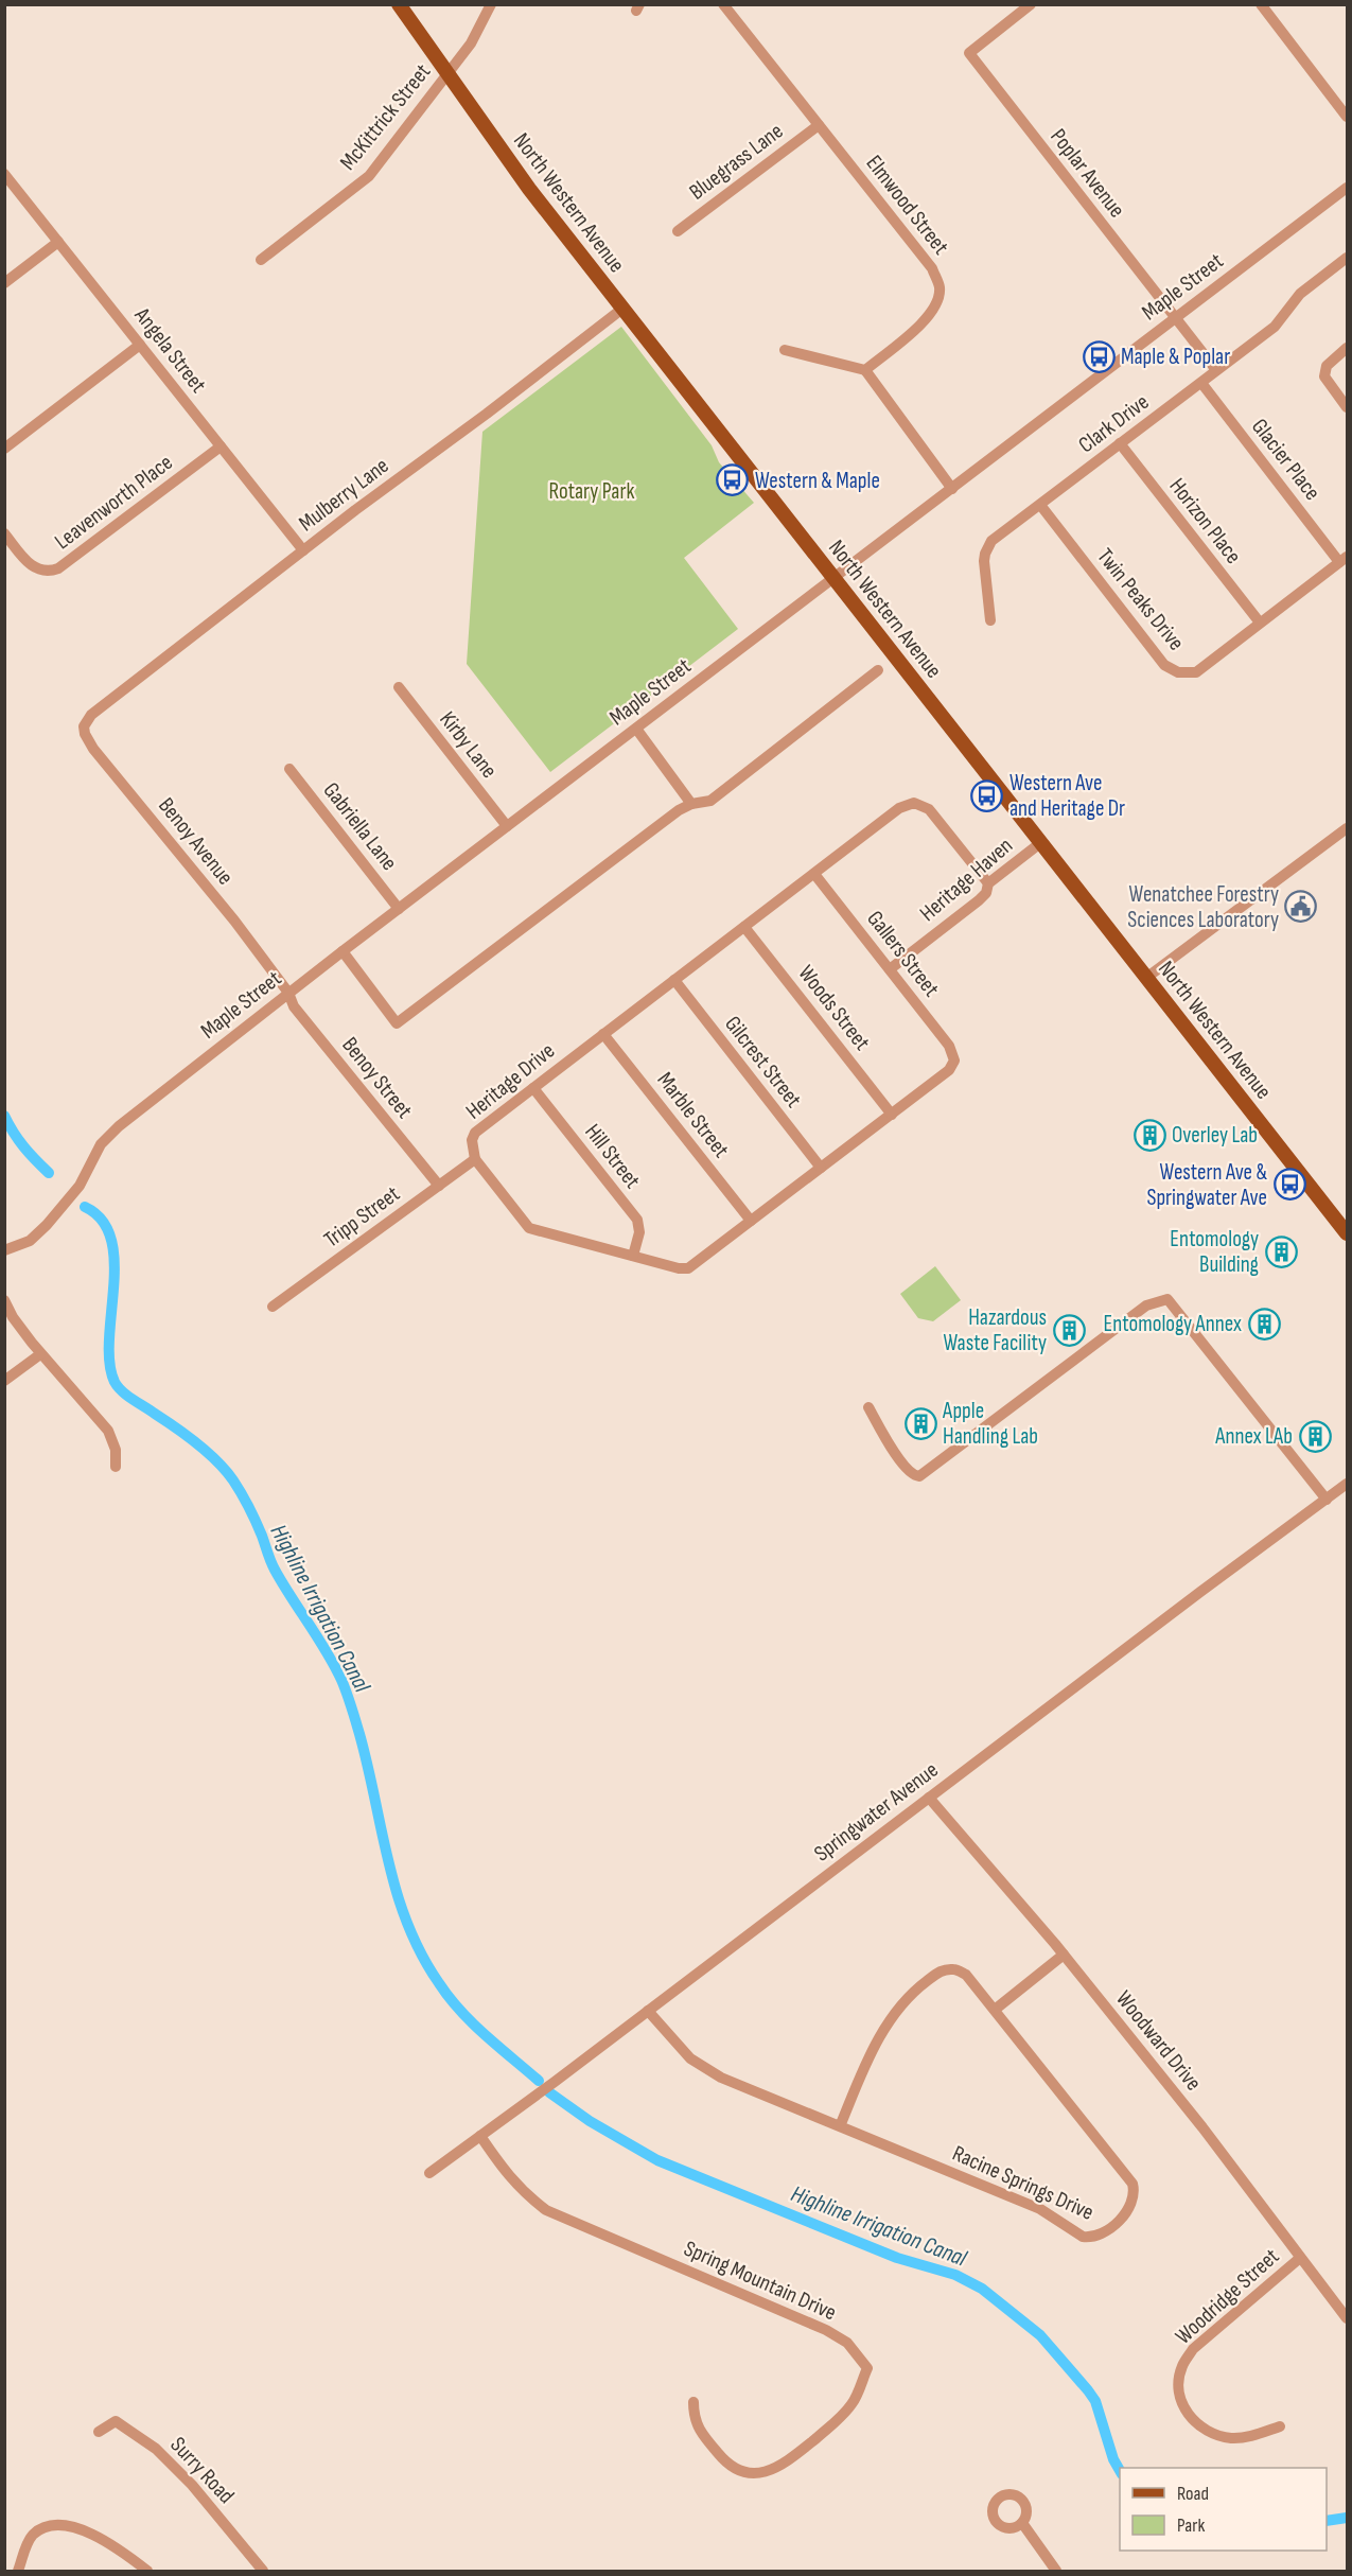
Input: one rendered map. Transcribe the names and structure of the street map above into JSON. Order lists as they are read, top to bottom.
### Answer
{
  "streets": {
    "main road": ["North Western Avenue"],
    "street": [
      "McKittrick Street",
      "Bluegrass Lane",
      "Poplar Avenue",
      "Elmwood Street",
      "Maple Street",
      "Angela Street",
      "Clark Drive",
      "Glacier Place",
      "Mulberry Lane",
      "Leavenworth Place",
      "Horizon Place",
      "Twin Peaks Drive",
      "Kirby Lane",
      "Gabriella Lane",
      "Benoy Avenue",
      "Heritage Haven",
      "Gallers Street",
      "Woods Street",
      "Gilcrest Street",
      "Benoy Street",
      "Heritage Drive",
      "Marble Street",
      "Hill Street",
      "Tripp Street",
      "Springwater Avenue",
      "Woodward Drive",
      "Racine Springs Drive",
      "Spring Mountain Drive",
      "Woodridge Street",
      "Surry Road"
    ]
  },
  "crossings": [
    ["McKittrick Street", "North Western Avenue"],
    ["Bluegrass Lane", "Elmwood Street"],
    ["Poplar Avenue", "Maple Street"],
    ["North Western Avenue", "Maple Street"],
    ["North Western Avenue", "Mulberry Lane"],
    ["North Western Avenue", "Heritage Haven"],
    ["Maple Street", "Kirby Lane"],
    ["Maple Street", "Gabriella Lane"],
    ["Maple Street", "Benoy Avenue"],
    ["Maple Street", "Benoy Street"],
    ["Angela Street", "Mulberry Lane"],
    ["Angela Street", "Leavenworth Place"],
    ["Clark Drive", "Glacier Place"],
    ["Clark Drive", "Horizon Place"],
    ["Clark Drive", "Twin Peaks Drive"],
    ["Glacier Place", "Twin Peaks Drive"],
    ["Mulberry Lane", "Benoy Avenue"],
    ["Horizon Place", "Twin Peaks Drive"],
    ["Benoy Avenue", "Benoy Street"],
    ["Heritage Haven", "Gallers Street"],
    ["Heritage Haven", "Heritage Drive"],
    ["Gallers Street", "Woods Street"],
    ["Gallers Street", "Heritage Drive"],
    ["Woods Street", "Heritage Drive"],
    ["Gilcrest Street", "Heritage Drive"],
    ["Benoy Street", "Tripp Street"],
    ["Heritage Drive", "Marble Street"],
    ["Heritage Drive", "Hill Street"],
    ["Heritage Drive", "Tripp Street"],
    ["Springwater Avenue", "Woodward Drive"],
    ["Springwater Avenue", "Racine Springs Drive"],
    ["Springwater Avenue", "Spring Mountain Drive"],
    ["Woodward Drive", "Woodridge Street"]
  ],
  "water": ["Highline Irrigation Canal"],
  "parks": ["Rotary Park"],
  "places": {
    "bus stop": [
      "Maple & Poplar",
      "Western & Maple",
      "Western Ave and Heritage Dr",
      "Western Ave & Springwater Ave"
    ],
    "public building": ["Wenatchee Forestry Sciences Laboratory"],
    "building": [
      "Overley Lab",
      "Entomology Building",
      "Entomology Annex",
      "Hazardous Waste Facility",
      "Apple Handling Lab",
      "Annex LAb"
    ]
  },
  "legend": ["Road", "Park"]
}
